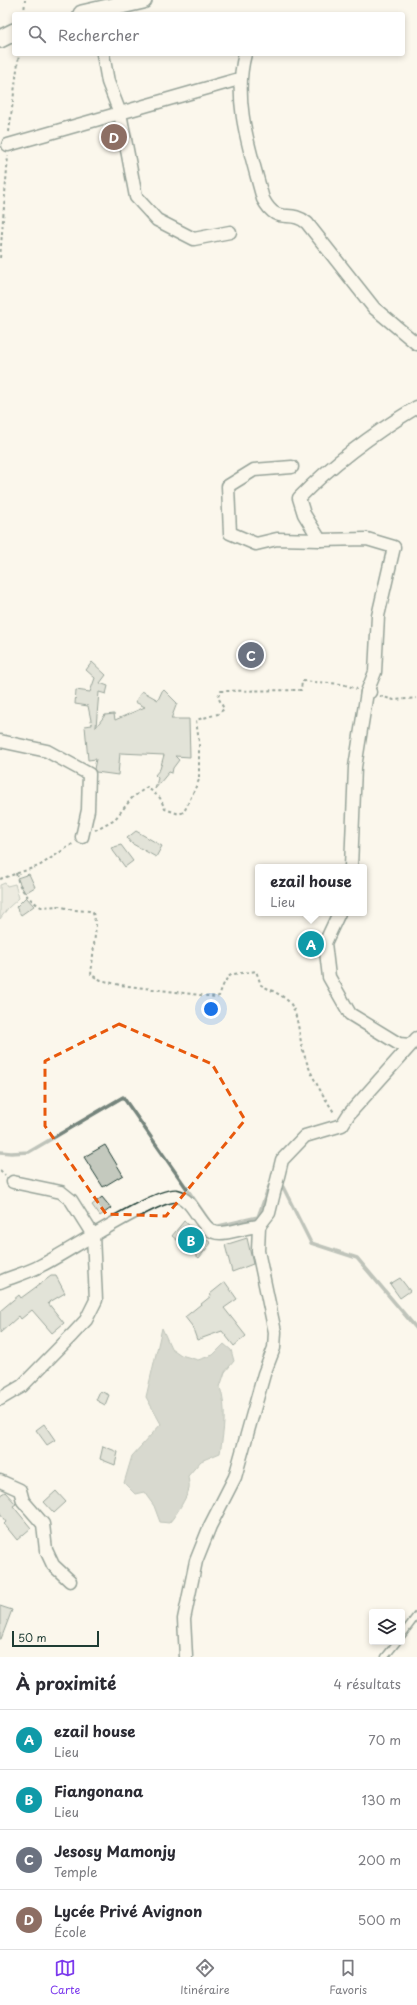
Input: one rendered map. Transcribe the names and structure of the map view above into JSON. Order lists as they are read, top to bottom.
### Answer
{
  "scale_bar": "50 m",
  "page": {
    "search": "Rechercher",
    "pins": [
      "D",
      "C",
      "A",
      "B"
    ],
    "popup": ["ezail house", "Lieu"],
    "scale": "50 m",
    "heading": ["À proximité", "4 résultats"],
    "list": [
      {
        "mark": "A",
        "name": "ezail house",
        "note": "Lieu",
        "value": "70 m"
      },
      {
        "mark": "B",
        "name": "Fiangonana",
        "note": "Lieu",
        "value": "130 m"
      },
      {
        "mark": "C",
        "name": "Jesosy Mamonjy",
        "note": "Temple",
        "value": "200 m"
      },
      {
        "mark": "D",
        "name": "Lycée Privé Avignon",
        "note": "École",
        "value": "500 m"
      }
    ],
    "nav": ["Carte", "Itinéraire", "Favoris"]
  }
}
